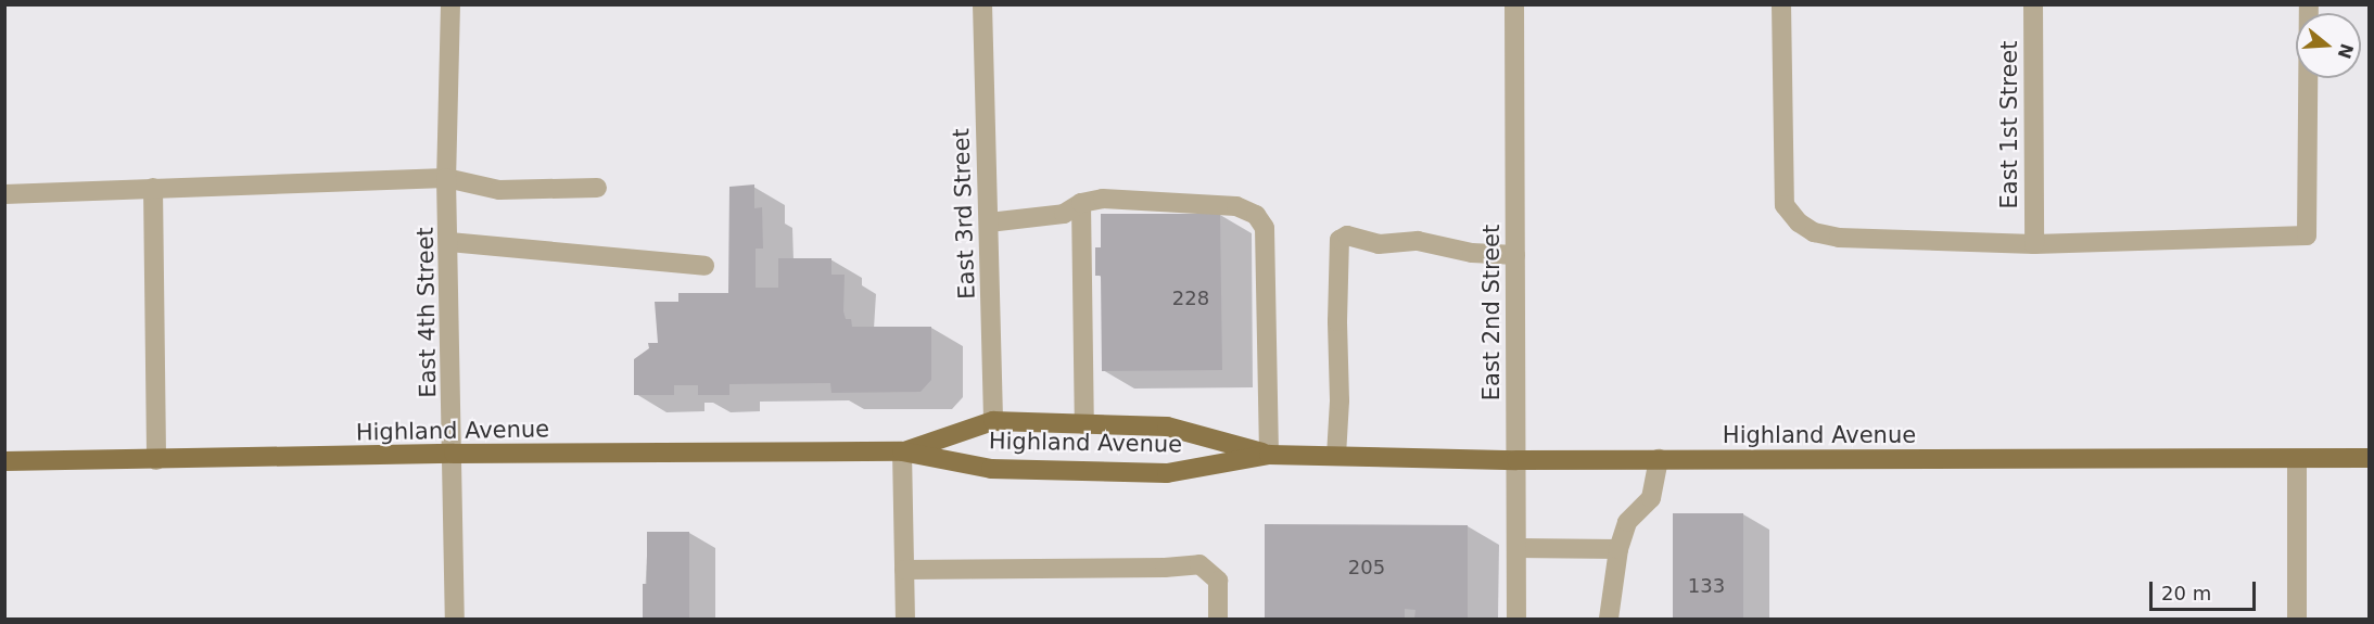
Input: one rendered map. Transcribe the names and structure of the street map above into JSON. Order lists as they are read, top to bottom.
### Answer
{
  "streets": {
    "main road": ["Highland Avenue"],
    "street": [
      "East 1st Street",
      "East 3rd Street",
      "East 4th Street",
      "East 2nd Street"
    ]
  },
  "crossings": [
    ["East 3rd Street", "Highland Avenue"],
    ["East 4th Street", "Highland Avenue"],
    ["East 2nd Street", "Highland Avenue"]
  ],
  "house_numbers": ["228", "205", "133"],
  "scale_bar": "20 m",
  "north": "right"
}
